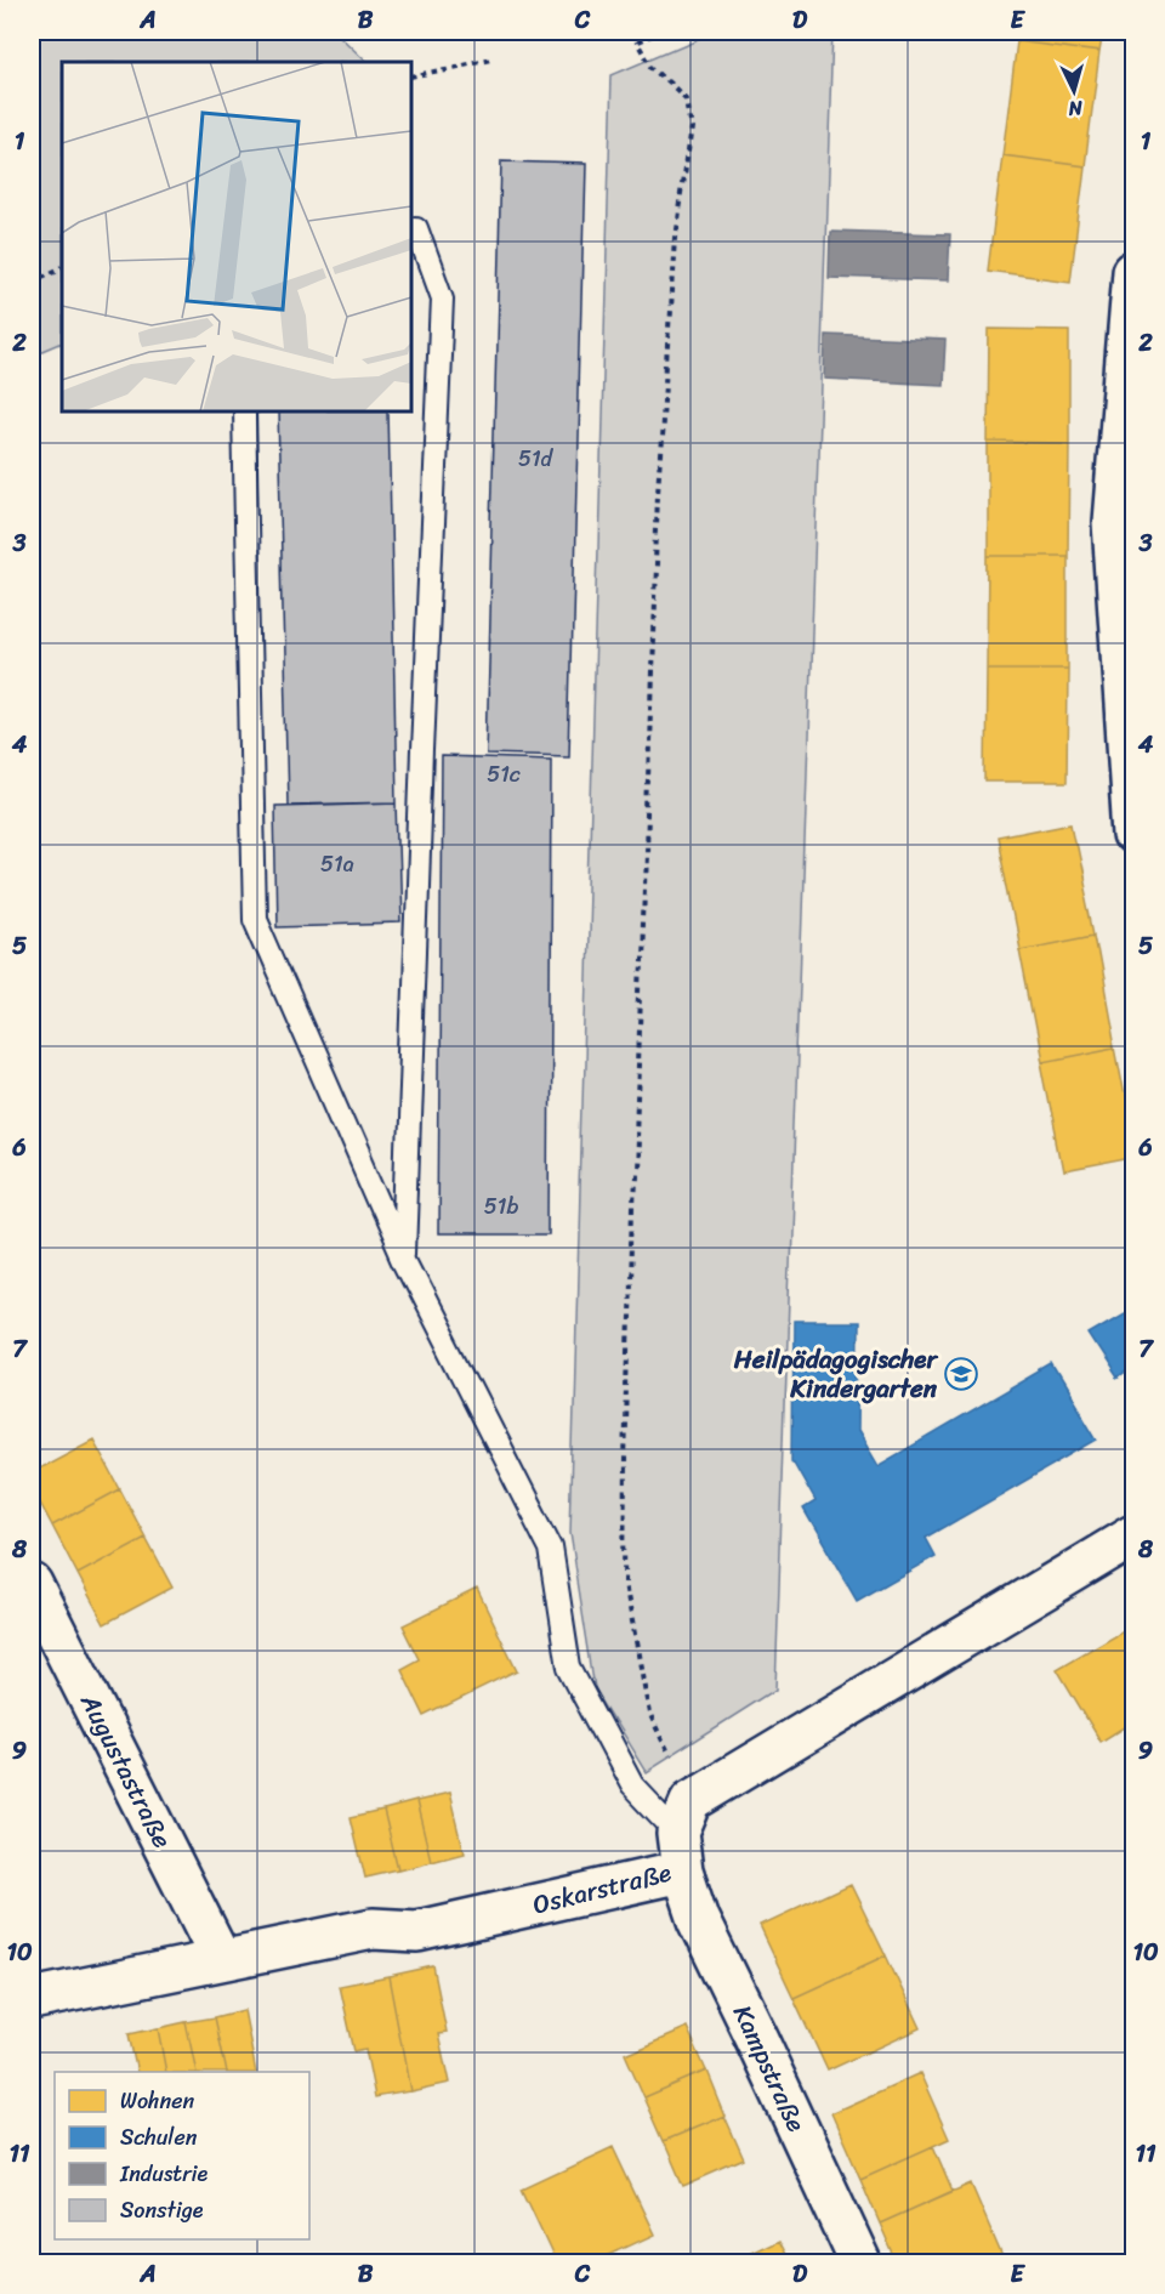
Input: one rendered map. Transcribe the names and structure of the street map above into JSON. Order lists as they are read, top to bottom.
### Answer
{
  "streets": {
    "street": ["Augustastraße", "Oskarstraße", "Kampstraße"]
  },
  "crossings": [
    ["Augustastraße", "Oskarstraße"],
    ["Oskarstraße", "Kampstraße"]
  ],
  "places": {
    "school or university": ["Heilpädagogischer Kindergarten"]
  },
  "house_numbers": [
    "51d",
    "51c",
    "51a",
    "51b"
  ],
  "legend": [
    "Wohnen",
    "Schulen",
    "Industrie",
    "Sonstige"
  ],
  "north": "bottom",
  "grid": {
    "columns": [
      "A",
      "B",
      "C",
      "D",
      "E"
    ],
    "rows": [
      "1",
      "2",
      "3",
      "4",
      "5",
      "6",
      "7",
      "8",
      "9",
      "10",
      "11"
    ]
  }
}
